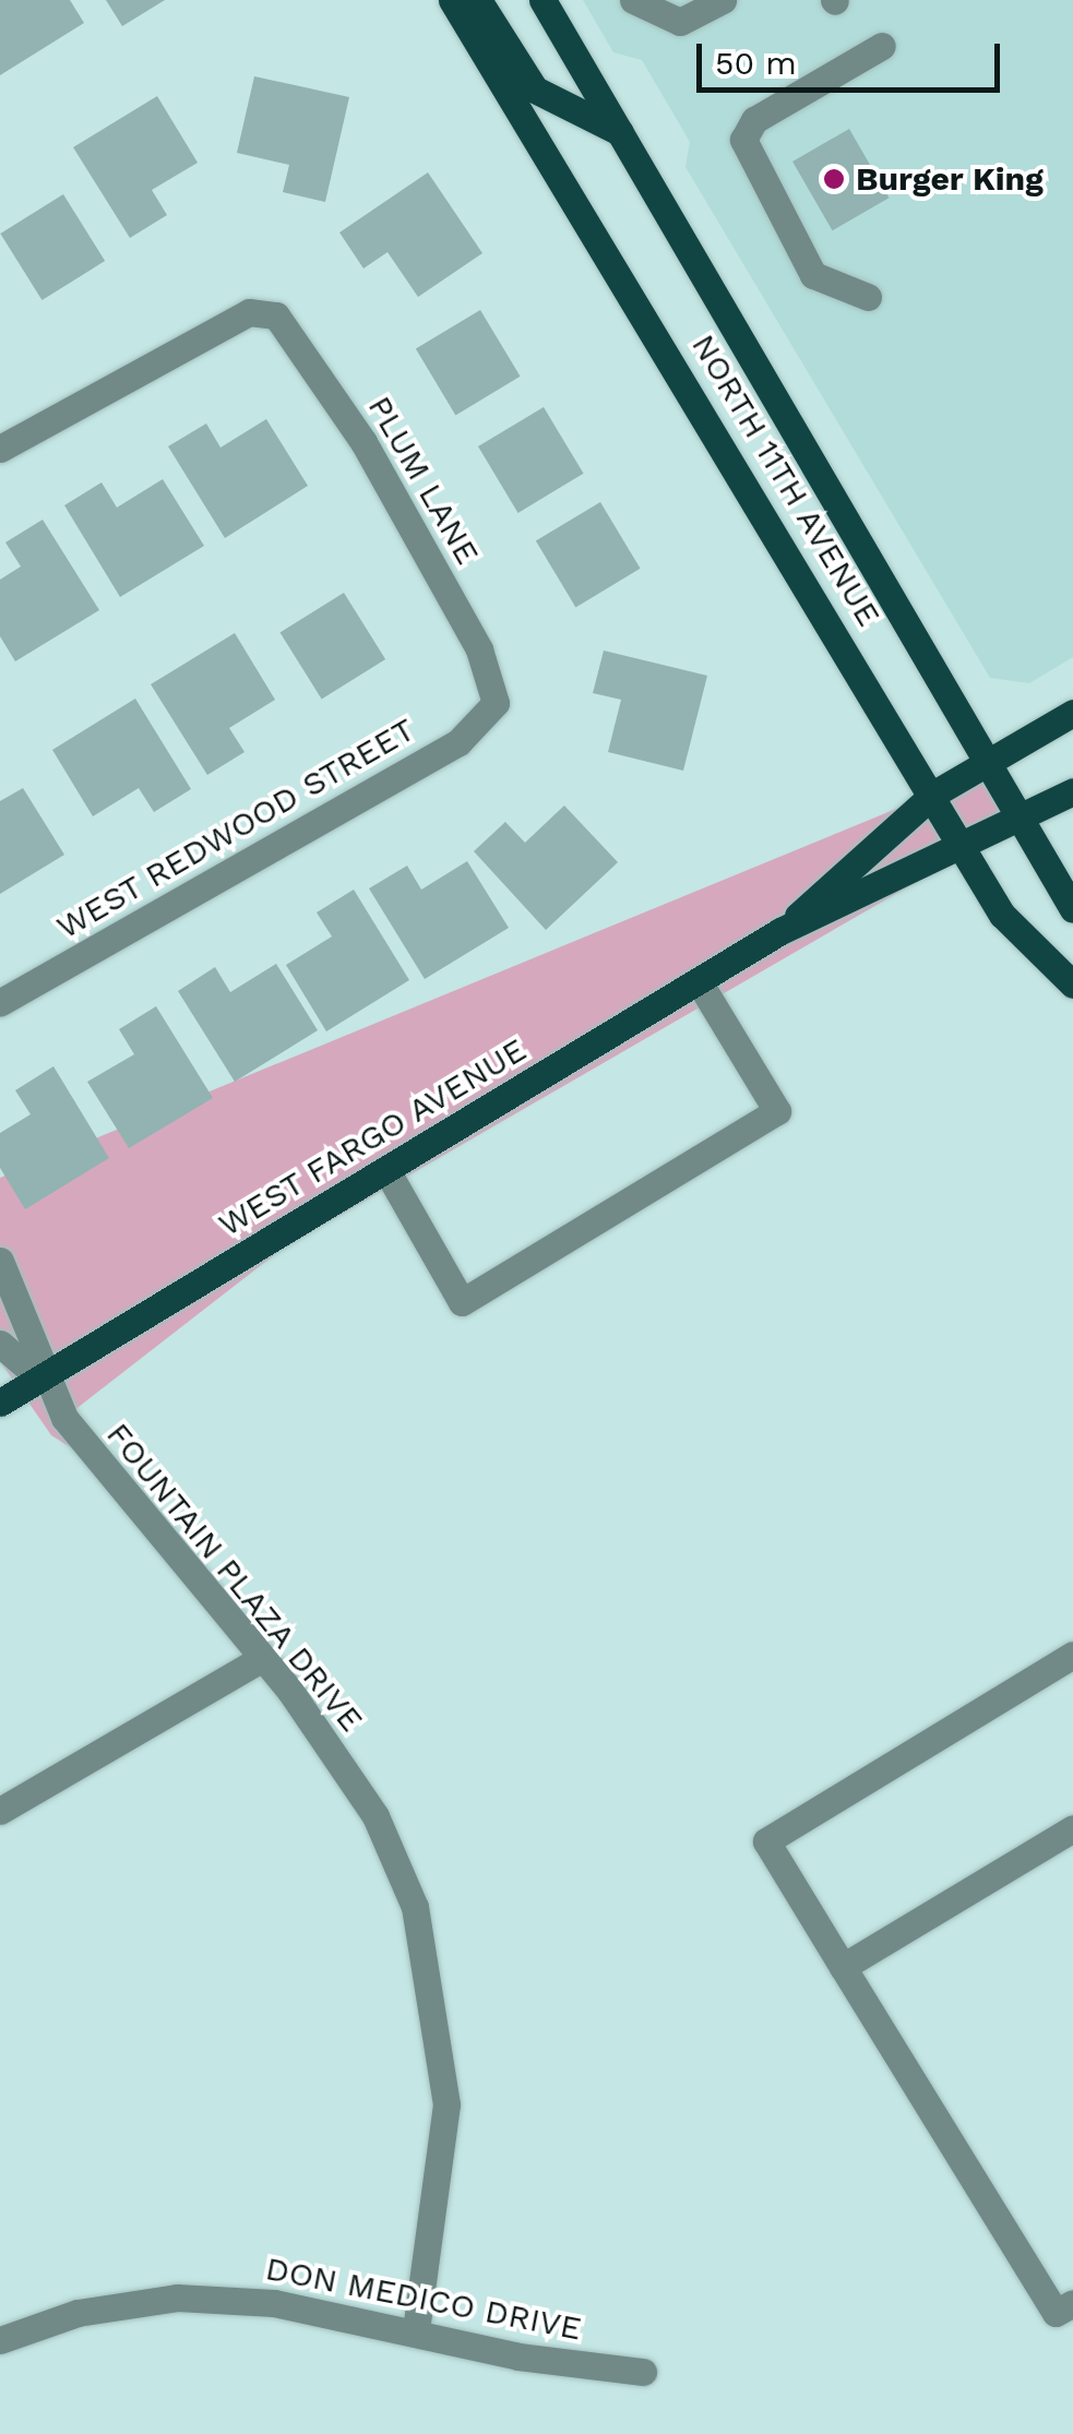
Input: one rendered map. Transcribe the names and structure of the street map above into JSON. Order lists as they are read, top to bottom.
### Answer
{
  "streets": {
    "main road": ["NORTH 11TH AVENUE", "WEST FARGO AVENUE"],
    "street": [
      "PLUM LANE",
      "WEST REDWOOD STREET",
      "FOUNTAIN PLAZA DRIVE",
      "DON MEDICO DRIVE"
    ]
  },
  "crossings": [
    ["PLUM LANE", "WEST REDWOOD STREET"],
    ["NORTH 11TH AVENUE", "WEST FARGO AVENUE"],
    ["WEST FARGO AVENUE", "FOUNTAIN PLAZA DRIVE"],
    ["FOUNTAIN PLAZA DRIVE", "DON MEDICO DRIVE"]
  ],
  "places": ["Burger King"],
  "scale_bar": "50 m"
}
